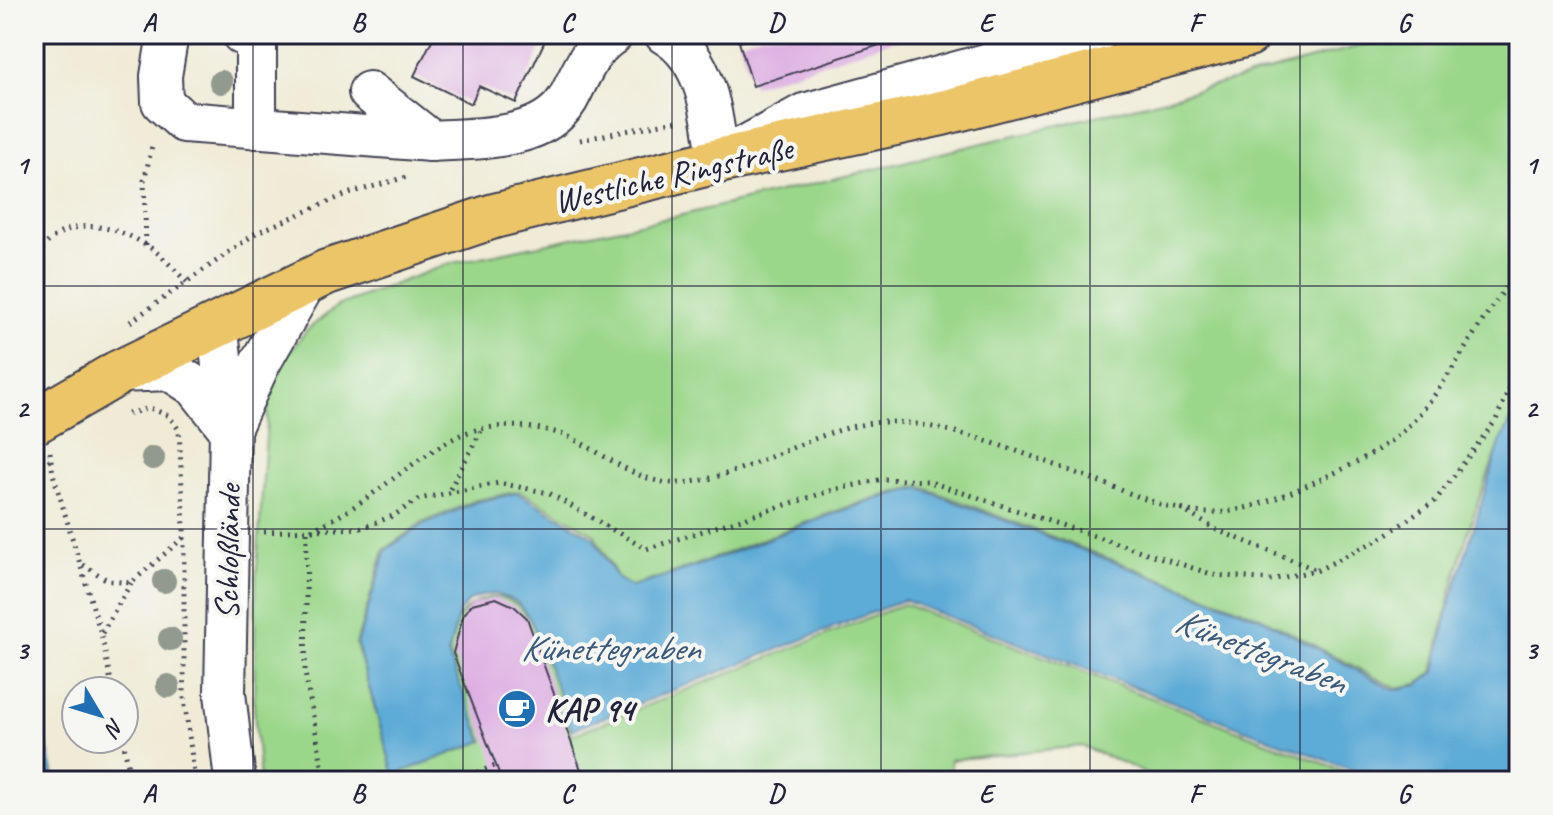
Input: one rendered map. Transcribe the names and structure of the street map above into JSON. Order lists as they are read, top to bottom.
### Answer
{
  "streets": {
    "main road": ["Westliche Ringstraße"],
    "street": ["Schloßlände"]
  },
  "crossings": [
    ["Westliche Ringstraße", "Schloßlände"]
  ],
  "water": ["Künettegraben"],
  "places": {
    "cafe": ["KAP 94"]
  },
  "north": "bottom right",
  "grid": {
    "columns": [
      "A",
      "B",
      "C",
      "D",
      "E",
      "F",
      "G"
    ],
    "rows": ["1", "2", "3"]
  }
}
